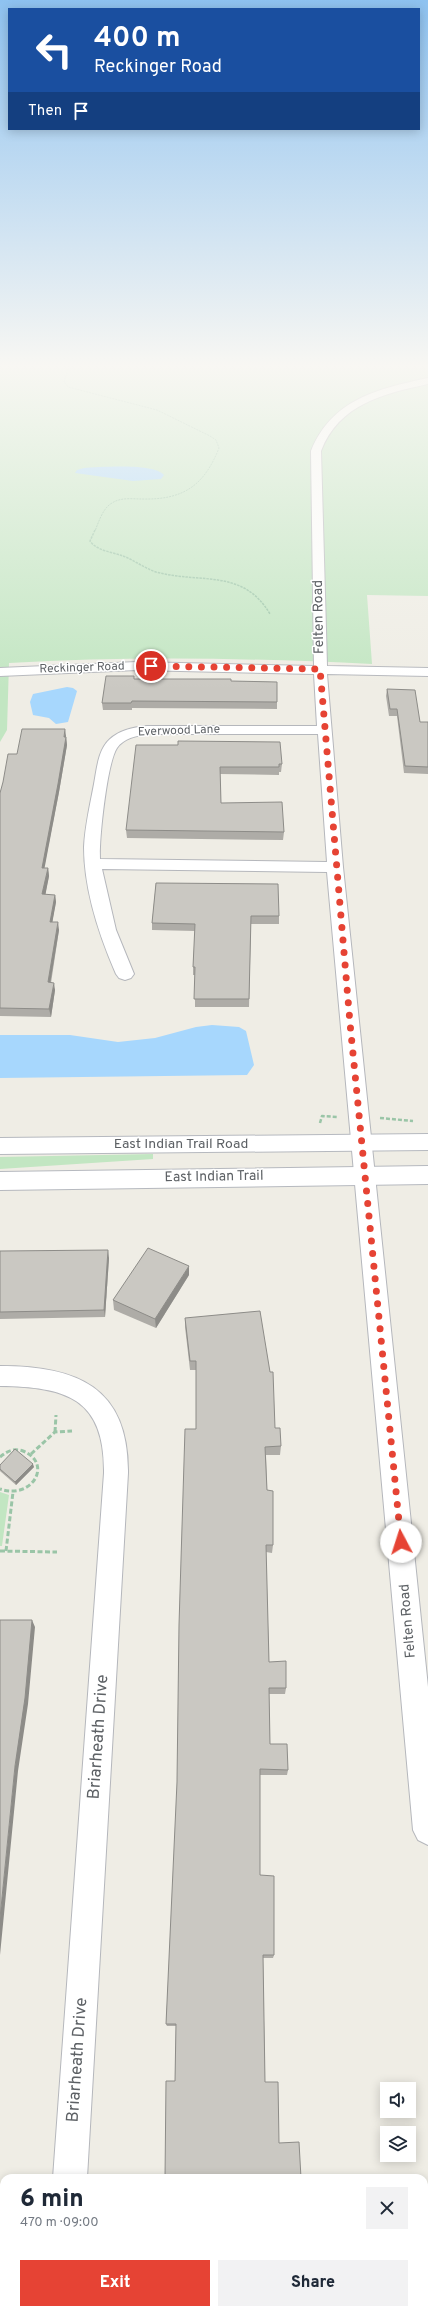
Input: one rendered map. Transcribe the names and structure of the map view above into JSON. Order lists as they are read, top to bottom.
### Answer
{
  "streets": {
    "main road": ["East Indian Trail Road", "East Indian Trail"],
    "street": [
      "Felten Road",
      "Reckinger Road",
      "Everwood Lane",
      "Briarheath Drive"
    ]
  },
  "crossings": [
    ["Felten Road", "Reckinger Road"],
    ["Felten Road", "Everwood Lane"],
    ["Felten Road", "East Indian Trail Road"],
    ["Felten Road", "East Indian Trail"]
  ],
  "page": {
    "turn": ["400 m", "Reckinger Road"],
    "then": "Then",
    "heading": ["6 min", "470 m · 09:00"],
    "buttons": ["Exit", "Share"]
  }
}
